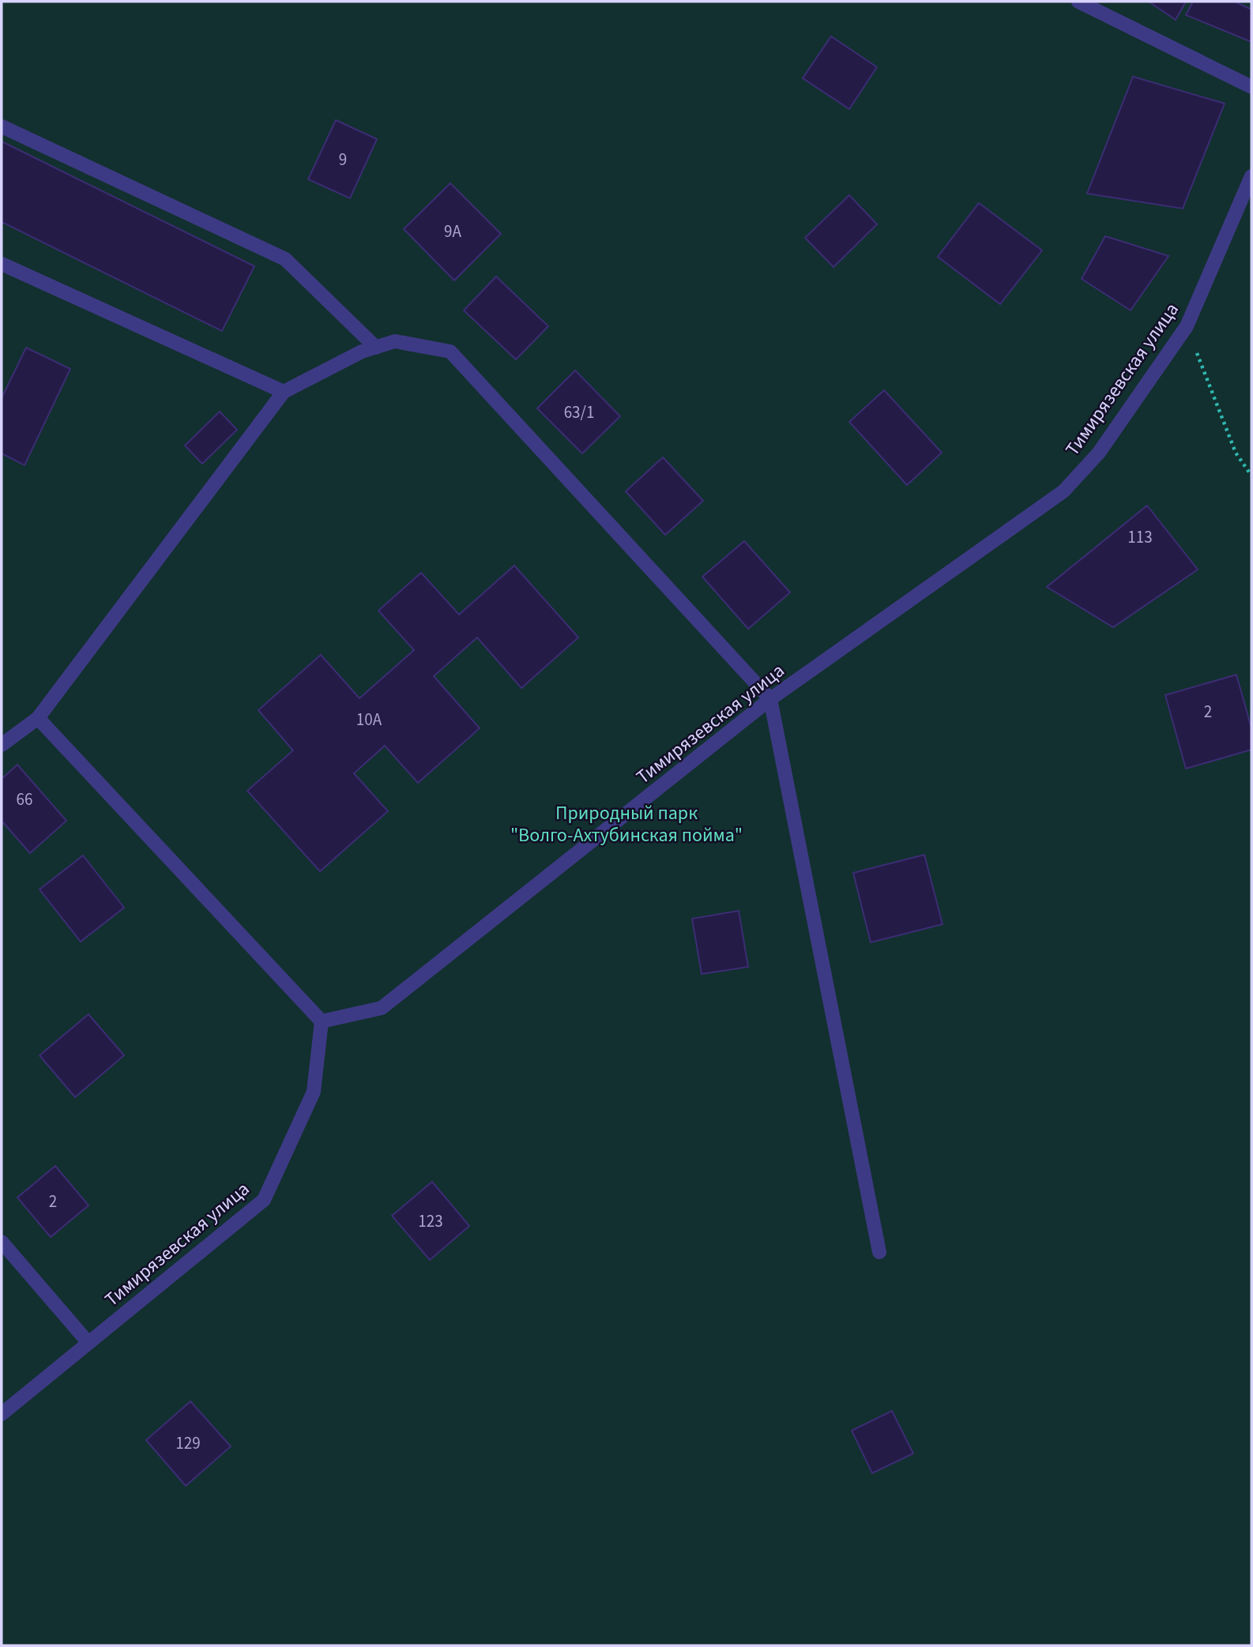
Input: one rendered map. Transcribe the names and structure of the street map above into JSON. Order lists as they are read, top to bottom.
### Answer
{
  "streets": {
    "street": ["Тимирязевская улица"]
  },
  "parks": ["Природный парк \"Волго-Ахтубинская пойма\""],
  "house_numbers": [
    "9",
    "9А",
    "63/1",
    "113",
    "2",
    "10А",
    "66",
    "2",
    "123",
    "129"
  ]
}
